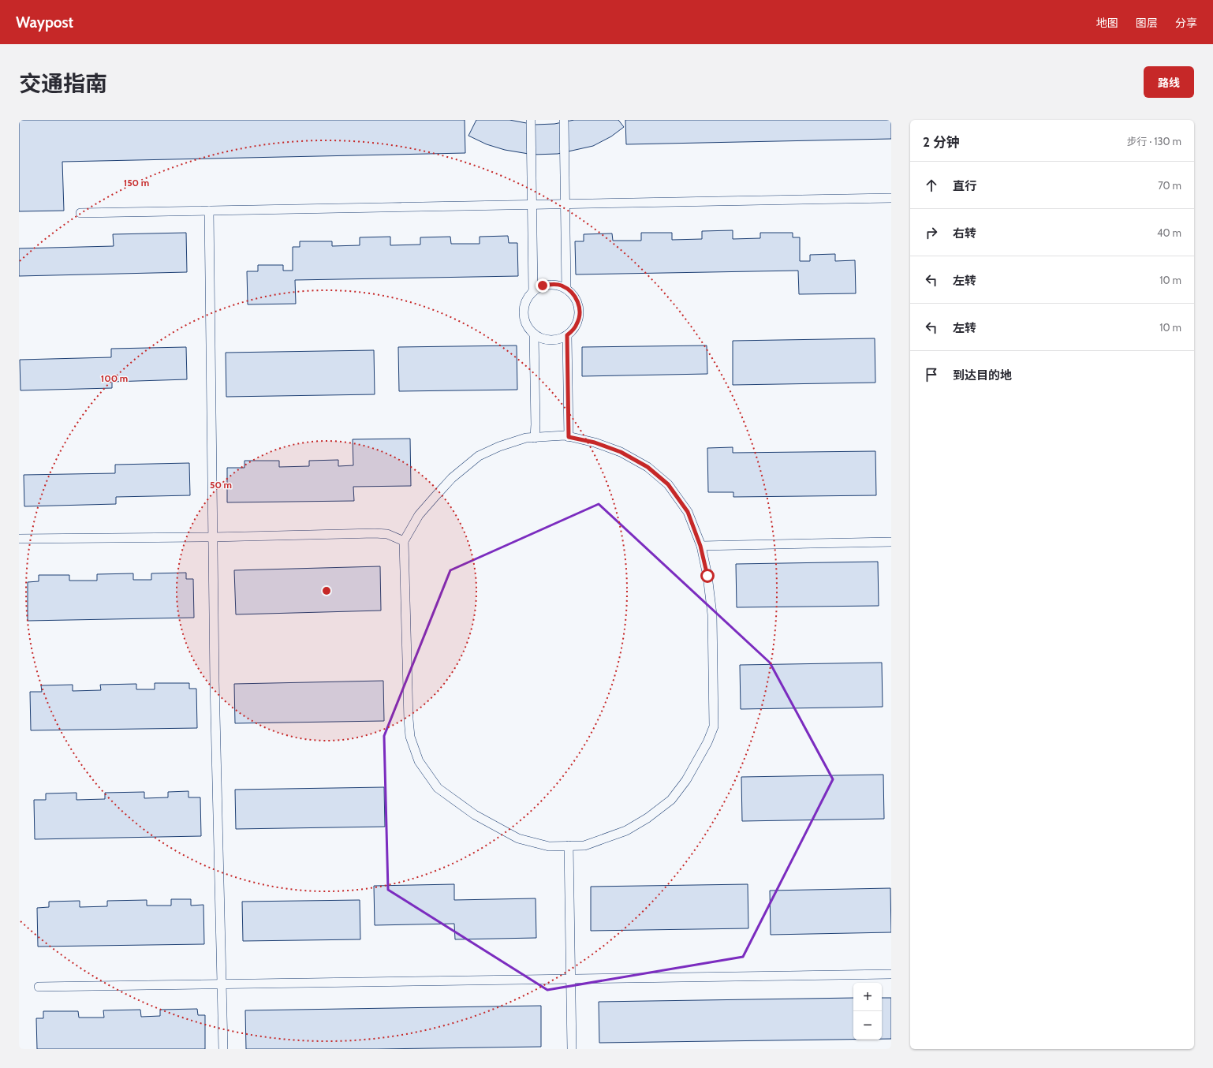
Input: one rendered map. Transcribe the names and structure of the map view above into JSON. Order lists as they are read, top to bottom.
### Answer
{
  "page": {
    "header": "Waypost",
    "nav": ["地图", "图层", "分享"],
    "title": "交通指南",
    "buttons": "路线",
    "heading": ["2 分钟", "步行 · 130 m"],
    "list": [
      ["直行", "70 m"],
      ["右转", "40 m"],
      ["左转", "10 m"],
      ["左转", "10 m"],
      "到达目的地"
    ],
    "map_buttons": ["+", "−"]
  },
  "rings": ["150 m", "100 m", "50 m"]
}
